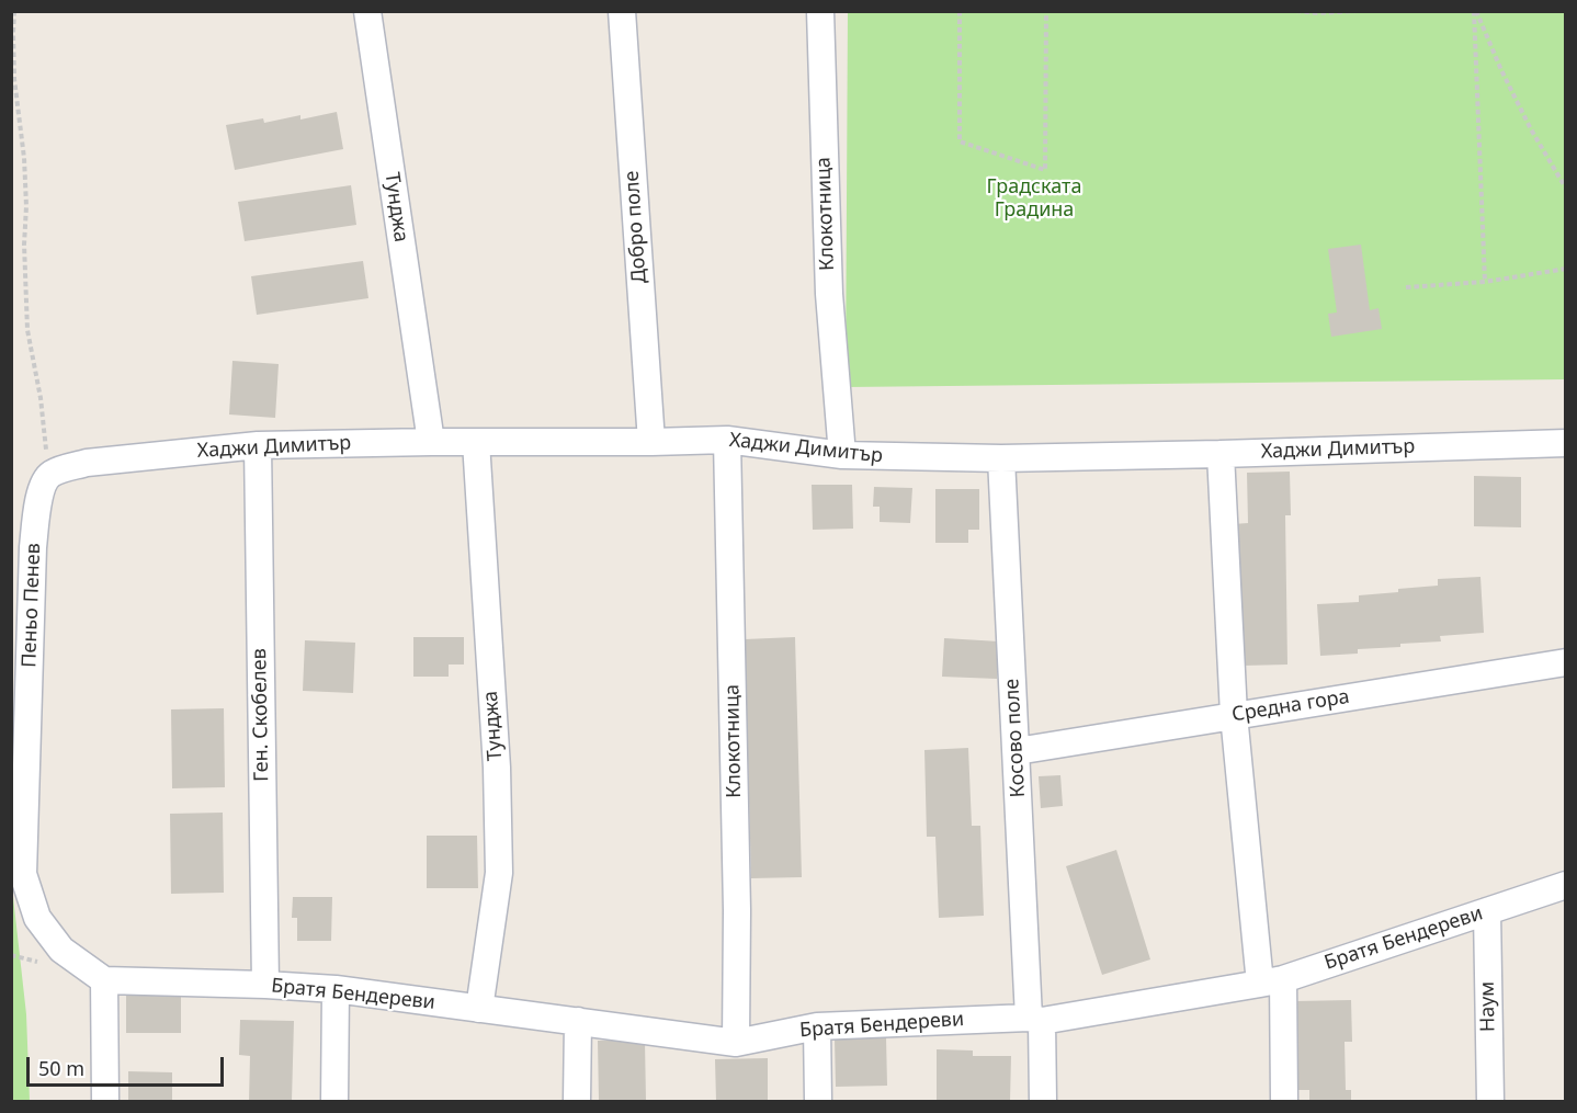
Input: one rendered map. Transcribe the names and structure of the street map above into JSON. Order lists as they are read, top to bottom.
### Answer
{
  "streets": {
    "street": [
      "Тунджа",
      "Клокотница",
      "Добро поле",
      "Хаджи Димитър",
      "Пеньо Пенев",
      "Средна гора",
      "Ген. Скобелев",
      "Косово поле",
      "Братя Бендереви",
      "Наум"
    ]
  },
  "crossings": [
    ["Тунджа", "Хаджи Димитър"],
    ["Тунджа", "Братя Бендереви"],
    ["Клокотница", "Хаджи Димитър"],
    ["Клокотница", "Братя Бендереви"],
    ["Добро поле", "Хаджи Димитър"],
    ["Хаджи Димитър", "Пеньо Пенев"],
    ["Хаджи Димитър", "Ген. Скобелев"],
    ["Хаджи Димитър", "Косово поле"],
    ["Пеньо Пенев", "Братя Бендереви"],
    ["Средна гора", "Косово поле"],
    ["Ген. Скобелев", "Братя Бендереви"],
    ["Косово поле", "Братя Бендереви"],
    ["Братя Бендереви", "Наум"]
  ],
  "parks": ["Градската Градина"],
  "scale_bar": "50 m"
}
